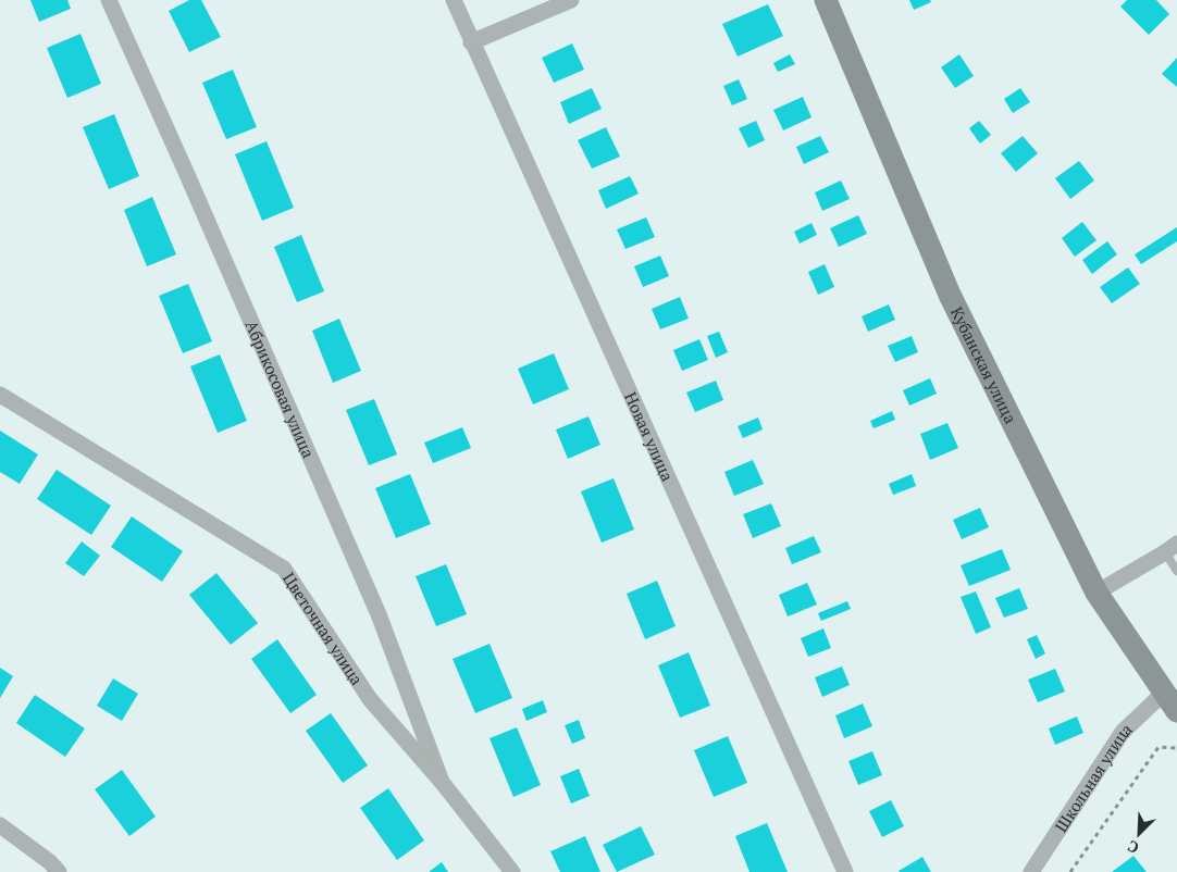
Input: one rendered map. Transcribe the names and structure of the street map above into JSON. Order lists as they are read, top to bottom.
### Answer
{
  "streets": {
    "main road": ["Кубанская улица"],
    "street": [
      "Абрикосовая улица",
      "Новая улица",
      "Цветочная улица",
      "Школьная улица"
    ]
  },
  "crossings": [
    ["Кубанская улица", "Школьная улица"],
    ["Абрикосовая улица", "Цветочная улица"]
  ],
  "north": "bottom left"
}
